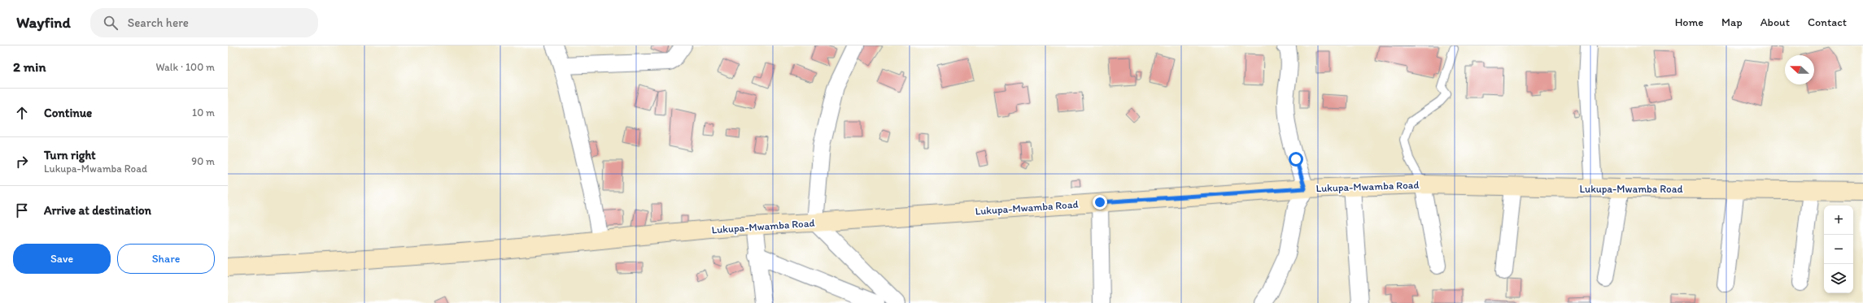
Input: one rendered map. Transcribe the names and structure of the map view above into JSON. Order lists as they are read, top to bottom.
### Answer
{
  "streets": {
    "street": ["Lukupa-Mwamba Road"]
  },
  "north": "left",
  "page": {
    "header": "Wayfind",
    "search": "Search here",
    "nav": [
      "Home",
      "Map",
      "About",
      "Contact"
    ],
    "heading": ["2 min", "Walk · 100 m"],
    "list": [
      ["Continue", "10 m"],
      ["Turn right", "Lukupa-Mwamba Road", "90 m"],
      "Arrive at destination"
    ],
    "map_buttons": ["+", "−"],
    "buttons": ["Save", "Share"]
  }
}
